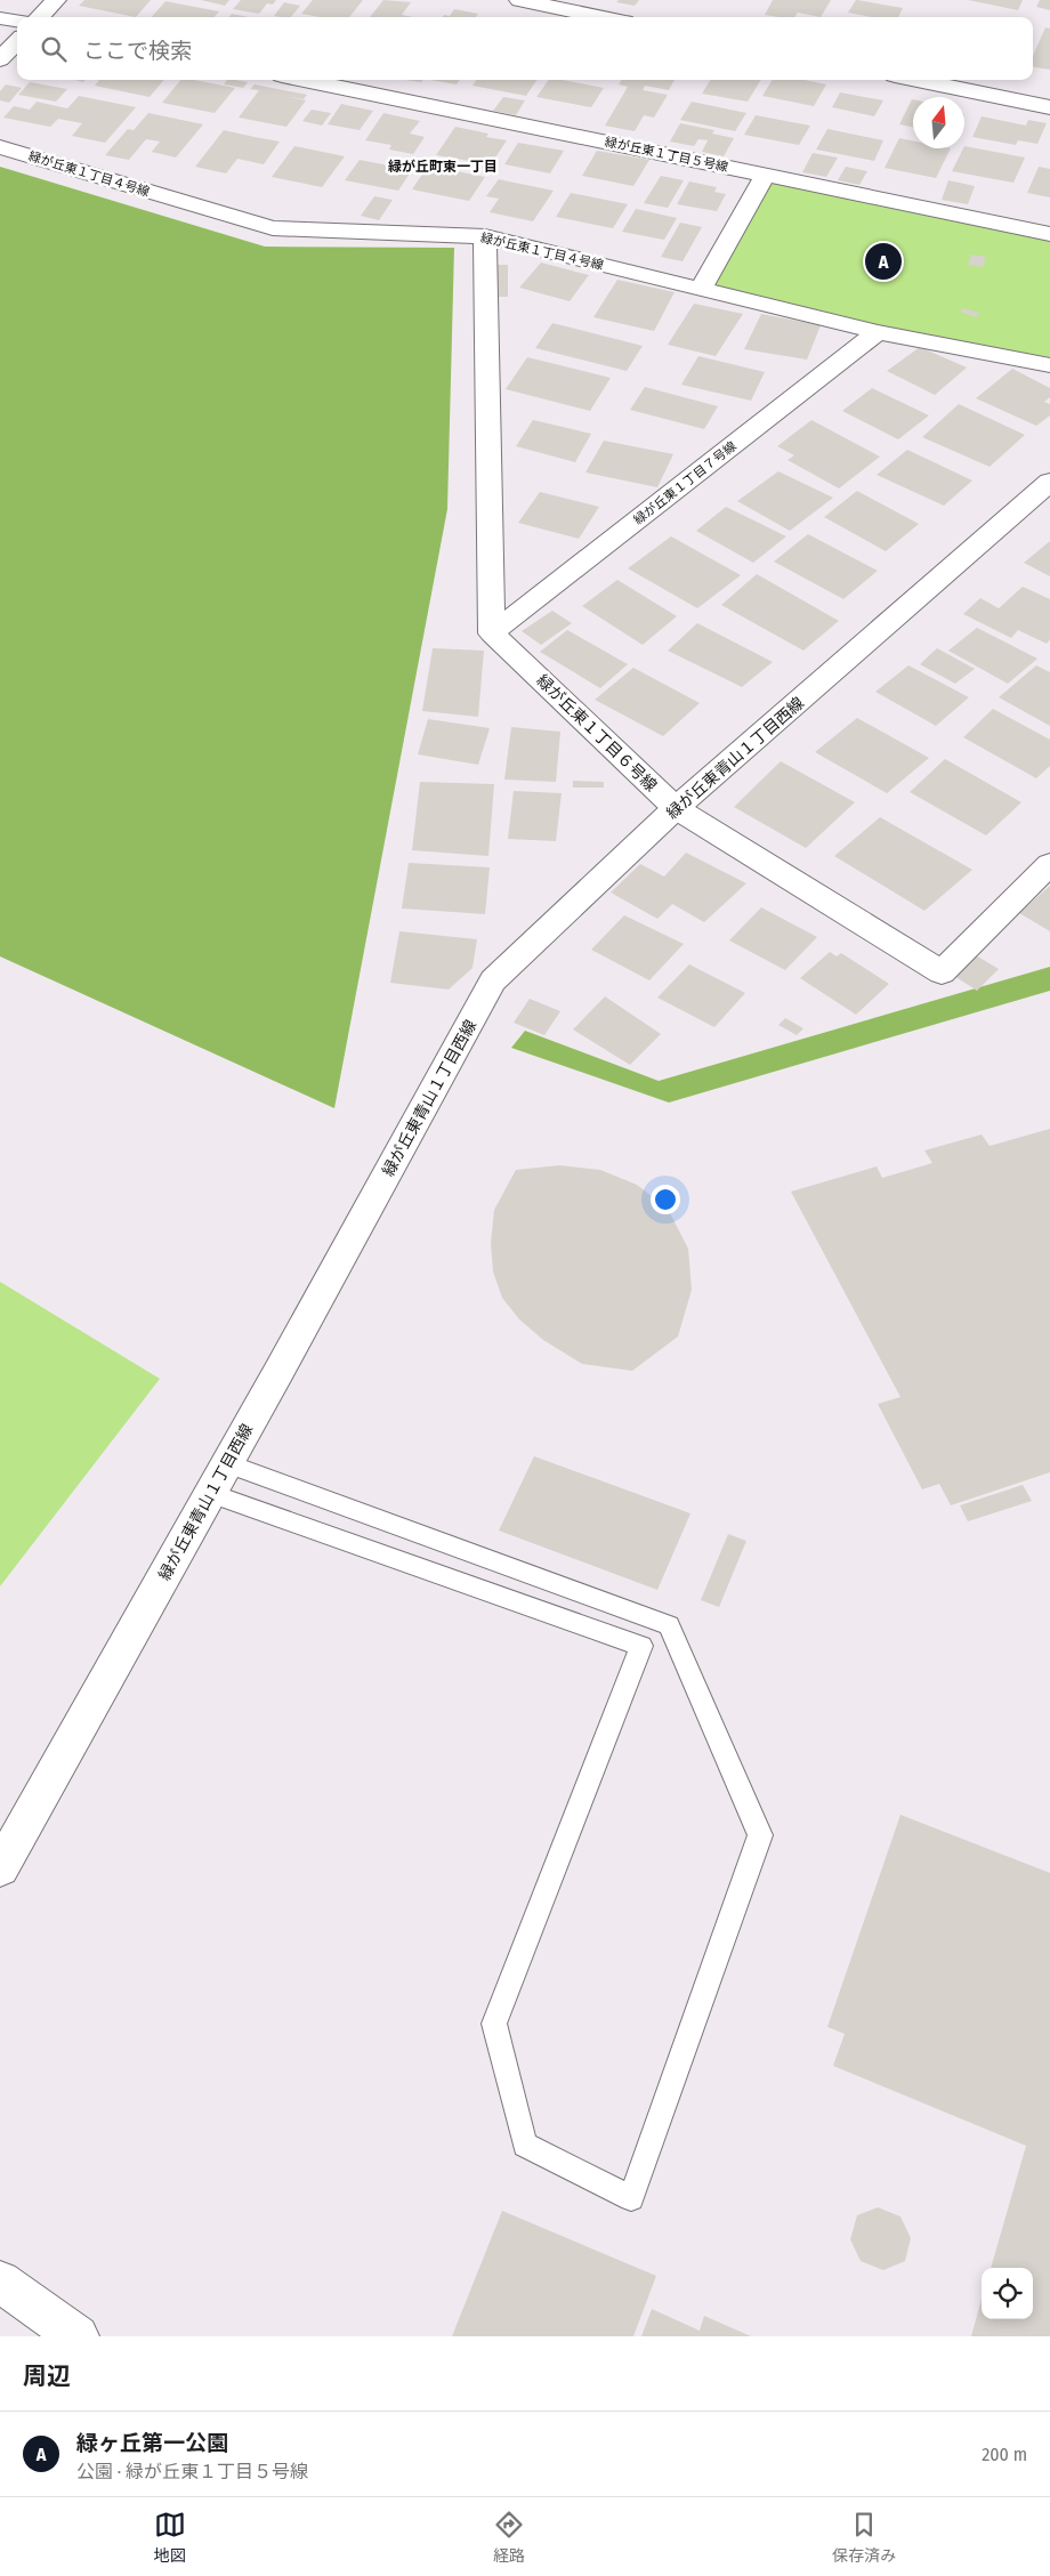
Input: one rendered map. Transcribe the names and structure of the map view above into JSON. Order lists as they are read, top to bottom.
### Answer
{
  "streets": {
    "street": [
      "緑が丘東１丁目５号線",
      "緑が丘東１丁目４号線",
      "緑が丘東１丁目７号線",
      "緑が丘東１丁目６号線",
      "緑が丘東青山１丁目西線"
    ]
  },
  "crossings": [
    ["緑が丘東１丁目４号線", "緑が丘東１丁目７号線"],
    ["緑が丘東１丁目７号線", "緑が丘東１丁目６号線"],
    ["緑が丘東１丁目６号線", "緑が丘東青山１丁目西線"]
  ],
  "districts": ["緑が丘町東一丁目"],
  "north": "top",
  "page": {
    "search": "ここで検索",
    "pins": "A",
    "heading": "周辺",
    "list": [
      {
        "mark": "A",
        "name": "緑ヶ丘第一公園",
        "note": "公園 · 緑が丘東１丁目５号線",
        "value": "200 m"
      }
    ],
    "nav": ["地図", "経路", "保存済み"]
  }
}
